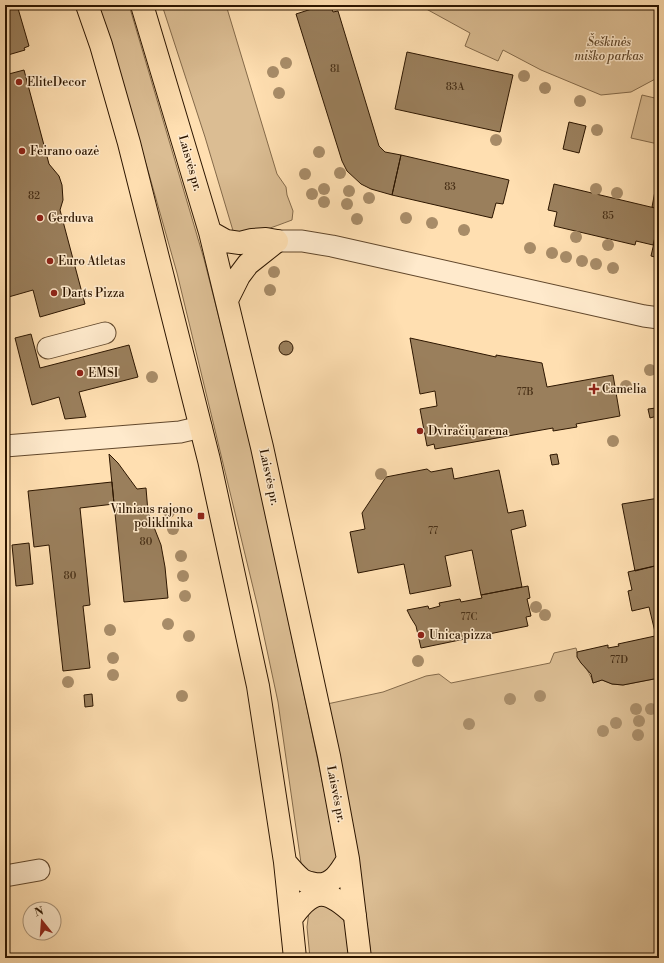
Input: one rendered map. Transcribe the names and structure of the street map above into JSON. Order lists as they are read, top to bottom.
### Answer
{
  "streets": {
    "main road": ["Laisvės pr."]
  },
  "parks": ["Šeškinės miško parkas"],
  "places": {
    "other": [
      "EliteDecor",
      "Feirano oazė",
      "Gerduva",
      "Euro Atletas",
      "Darts Pizza",
      "EMSI",
      "Dviračių arena",
      "Unica pizza"
    ],
    "health": ["Camelia"],
    "transit": ["Vilniaus rajono poliklinika"]
  },
  "house_numbers": [
    "81",
    "83A",
    "83",
    "82",
    "85",
    "77B",
    "77",
    "80",
    "80",
    "77C",
    "77D"
  ],
  "north": "top"
}
